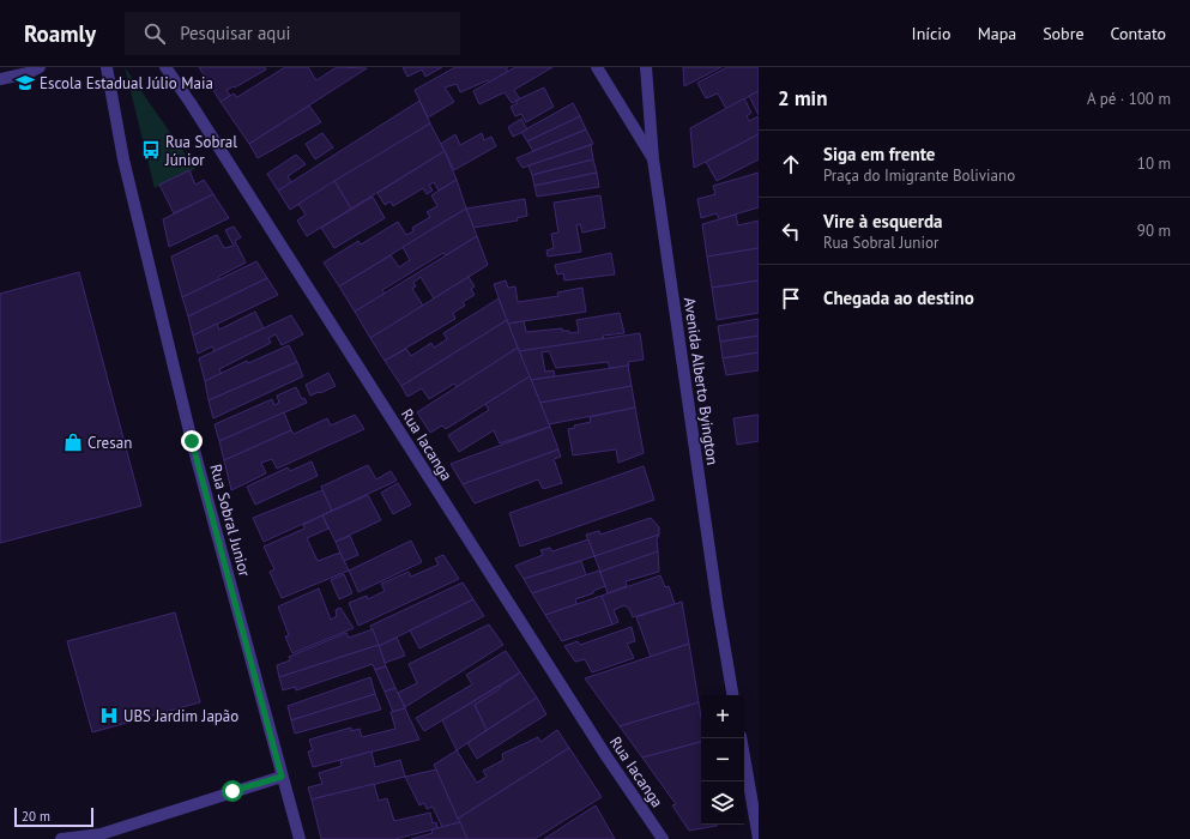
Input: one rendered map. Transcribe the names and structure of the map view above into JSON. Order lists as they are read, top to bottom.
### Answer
{
  "streets": {
    "street": ["Avenida Alberto Byington", "Rua Iacanga", "Rua Sobral Junior"]
  },
  "places": {
    "school or university": ["Escola Estadual Júlio Maia"],
    "bus stop": ["Rua Sobral Júnior"],
    "shop": ["Cresan"],
    "hospital": ["UBS Jardim Japão"]
  },
  "scale_bar": "20 m",
  "page": {
    "header": "Roamly",
    "search": "Pesquisar aqui",
    "nav": [
      "Início",
      "Mapa",
      "Sobre",
      "Contato"
    ],
    "heading": ["2 min", "A pé · 100 m"],
    "list": [
      ["Siga em frente", "Praça do Imigrante Boliviano", "10 m"],
      ["Vire à esquerda", "Rua Sobral Junior", "90 m"],
      "Chegada ao destino"
    ],
    "map_buttons": ["+", "−"],
    "scale": "20 m"
  }
}
